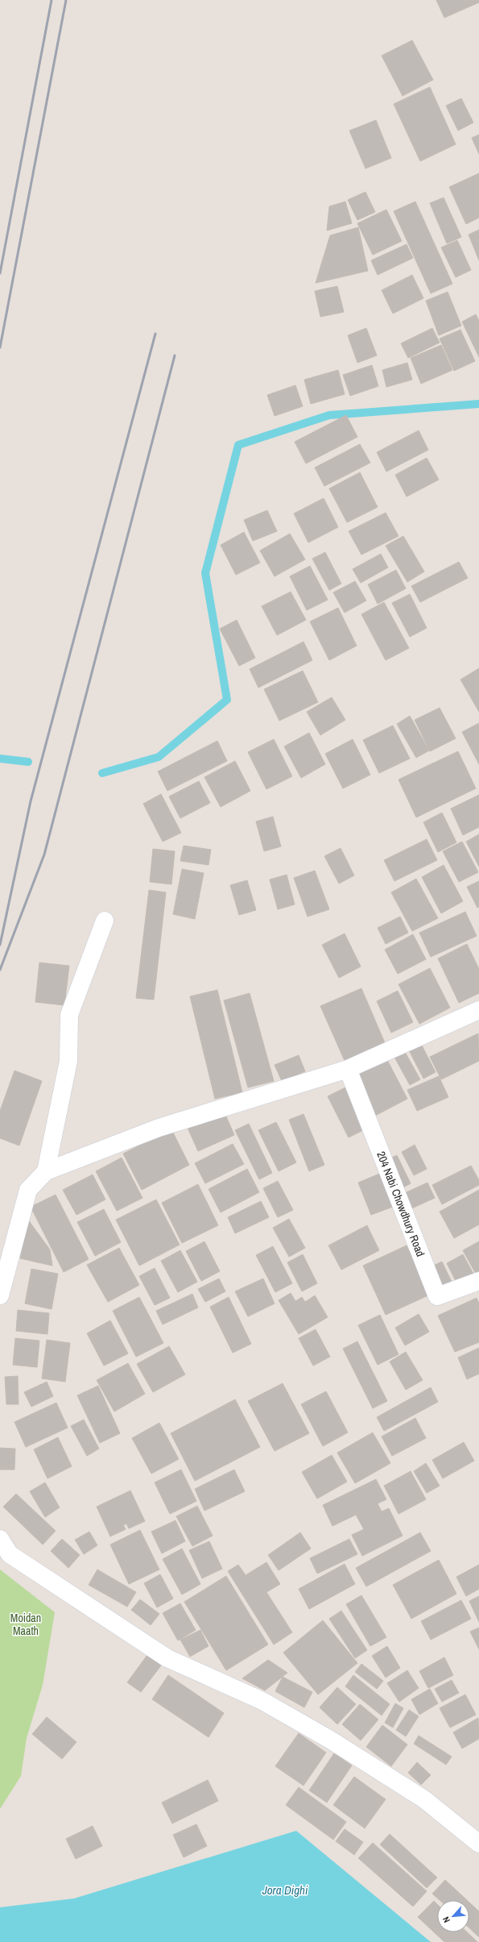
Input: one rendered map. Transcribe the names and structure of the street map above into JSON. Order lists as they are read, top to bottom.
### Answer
{
  "streets": {
    "street": ["204 Nabi Chowdhury Road"]
  },
  "water": ["Jora Dighi"],
  "parks": ["Moidan Maath"],
  "north": "bottom left"
}
